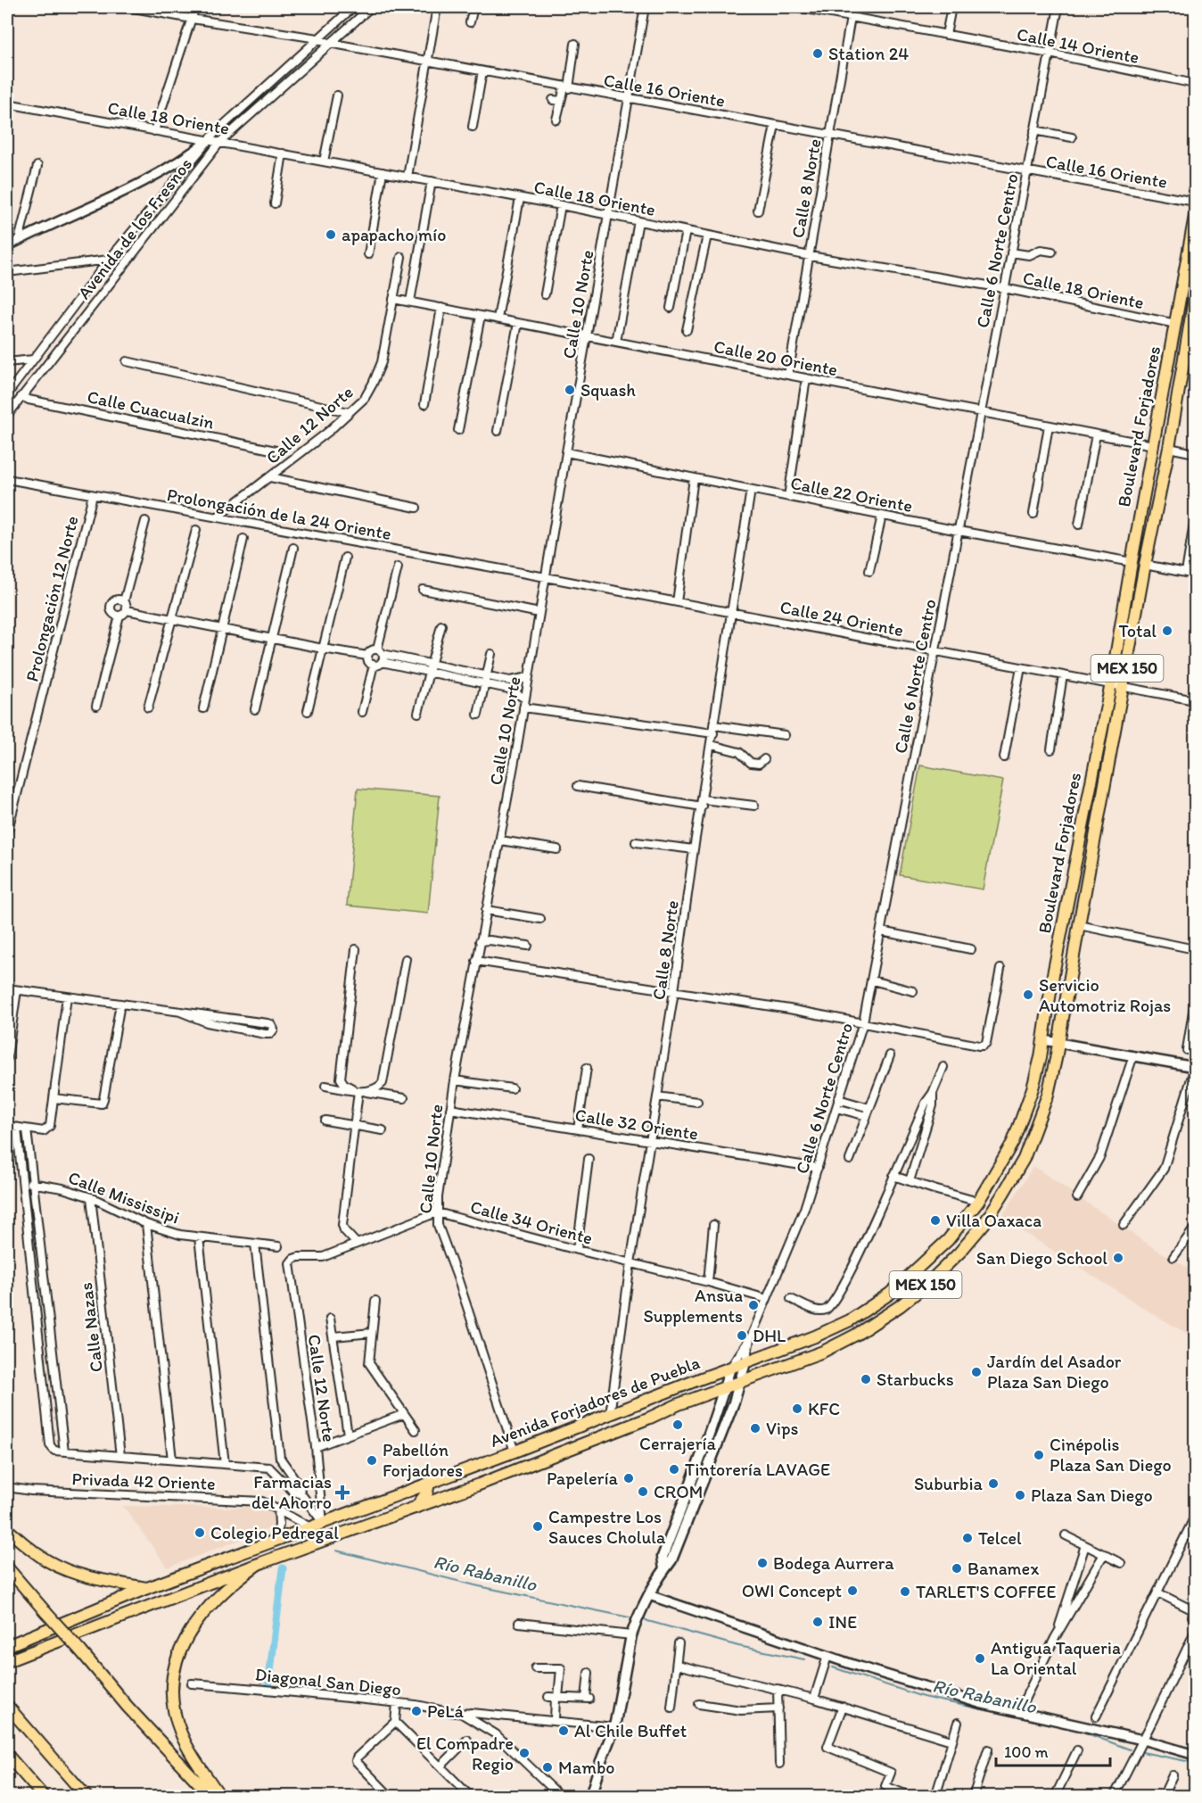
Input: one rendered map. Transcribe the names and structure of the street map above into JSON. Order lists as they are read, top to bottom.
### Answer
{
  "streets": {
    "main road": ["Boulevard Forjadores", "MEX 150", "Avenida Forjadores de Puebla"],
    "street": [
      "Calle 14 Oriente",
      "Calle 16 Oriente",
      "Calle 18 Oriente",
      "Calle 8 Norte",
      "Avenida de los Fresnos",
      "Calle 6 Norte Centro",
      "Calle 10 Norte",
      "Calle 20 Oriente",
      "Calle Cuacualzin",
      "Calle 12 Norte",
      "Calle 22 Oriente",
      "Prolongación de la 24 Oriente",
      "Prolongación 12 Norte",
      "Calle 24 Oriente",
      "Calle 32 Oriente",
      "Calle Mississipi",
      "Calle 34 Oriente",
      "Calle Nazas",
      "Privada 42 Oriente",
      "Diagonal San Diego"
    ]
  },
  "crossings": [
    ["Calle 14 Oriente", "Calle 8 Norte"],
    ["Calle 14 Oriente", "Calle 6 Norte Centro"],
    ["Calle 16 Oriente", "Calle 8 Norte"],
    ["Calle 16 Oriente", "Avenida de los Fresnos"],
    ["Calle 16 Oriente", "Calle 6 Norte Centro"],
    ["Calle 16 Oriente", "Calle 10 Norte"],
    ["Calle 18 Oriente", "Calle 8 Norte"],
    ["Calle 18 Oriente", "Avenida de los Fresnos"],
    ["Calle 18 Oriente", "Calle 6 Norte Centro"],
    ["Calle 18 Oriente", "Calle 10 Norte"],
    ["Calle 18 Oriente", "Boulevard Forjadores"],
    ["Calle 8 Norte", "Calle 20 Oriente"],
    ["Calle 8 Norte", "Calle 22 Oriente"],
    ["Calle 8 Norte", "Calle 24 Oriente"],
    ["Calle 8 Norte", "Calle 32 Oriente"],
    ["Calle 8 Norte", "Calle 34 Oriente"],
    ["Calle 8 Norte", "Avenida Forjadores de Puebla"],
    ["Avenida de los Fresnos", "Calle Cuacualzin"],
    ["Calle 6 Norte Centro", "Calle 20 Oriente"],
    ["Calle 6 Norte Centro", "Boulevard Forjadores"],
    ["Calle 6 Norte Centro", "Calle 22 Oriente"],
    ["Calle 6 Norte Centro", "Calle 24 Oriente"],
    ["Calle 6 Norte Centro", "Calle 32 Oriente"],
    ["Calle 6 Norte Centro", "Calle 34 Oriente"],
    ["Calle 6 Norte Centro", "Avenida Forjadores de Puebla"],
    ["Calle 10 Norte", "Calle 20 Oriente"],
    ["Calle 10 Norte", "Calle 22 Oriente"],
    ["Calle 10 Norte", "Prolongación de la 24 Oriente"],
    ["Calle 10 Norte", "Calle 24 Oriente"],
    ["Calle 10 Norte", "Calle 32 Oriente"],
    ["Calle 10 Norte", "Calle 34 Oriente"],
    ["Calle 10 Norte", "Avenida Forjadores de Puebla"],
    ["Calle 20 Oriente", "Calle 12 Norte"],
    ["Calle 20 Oriente", "Boulevard Forjadores"],
    ["Calle 12 Norte", "Prolongación de la 24 Oriente"],
    ["Calle 12 Norte", "Avenida Forjadores de Puebla"],
    ["Boulevard Forjadores", "Calle 22 Oriente"],
    ["Boulevard Forjadores", "Calle 24 Oriente"],
    ["Boulevard Forjadores", "Avenida Forjadores de Puebla"],
    ["Prolongación de la 24 Oriente", "Prolongación 12 Norte"],
    ["Prolongación de la 24 Oriente", "Calle 24 Oriente"],
    ["Calle Mississipi", "Calle Nazas"],
    ["Avenida Forjadores de Puebla", "Privada 42 Oriente"]
  ],
  "water": ["Río Rabanillo"],
  "places": {
    "other": [
      "Station 24",
      "apapacho mío",
      "Squash",
      "Total",
      "Servicio Automotriz Rojas",
      "Villa Oaxaca",
      "San Diego School",
      "Ansua Supplements",
      "DHL",
      "Jardín del Asador Plaza San Diego",
      "Starbucks",
      "KFC",
      "Cerrajería",
      "Vips",
      "Cinépolis Plaza San Diego",
      "Pabellón Forjadores",
      "Tintorería LAVAGE",
      "Papelería",
      "Suburbia",
      "CROM",
      "Plaza San Diego",
      "Campestre Los Sauces Cholula",
      "Colegio Pedregal",
      "Telcel",
      "Bodega Aurrera",
      "Banamex",
      "OWI Concept",
      "TARLET'S COFFEE",
      "INE",
      "Antigua Taqueria La Oriental",
      "PeLá",
      "Al Chile Buffet",
      "El Compadre Regio",
      "Mambo"
    ],
    "health": ["Farmacias del Ahorro"]
  },
  "scale_bar": "100 m"
}
